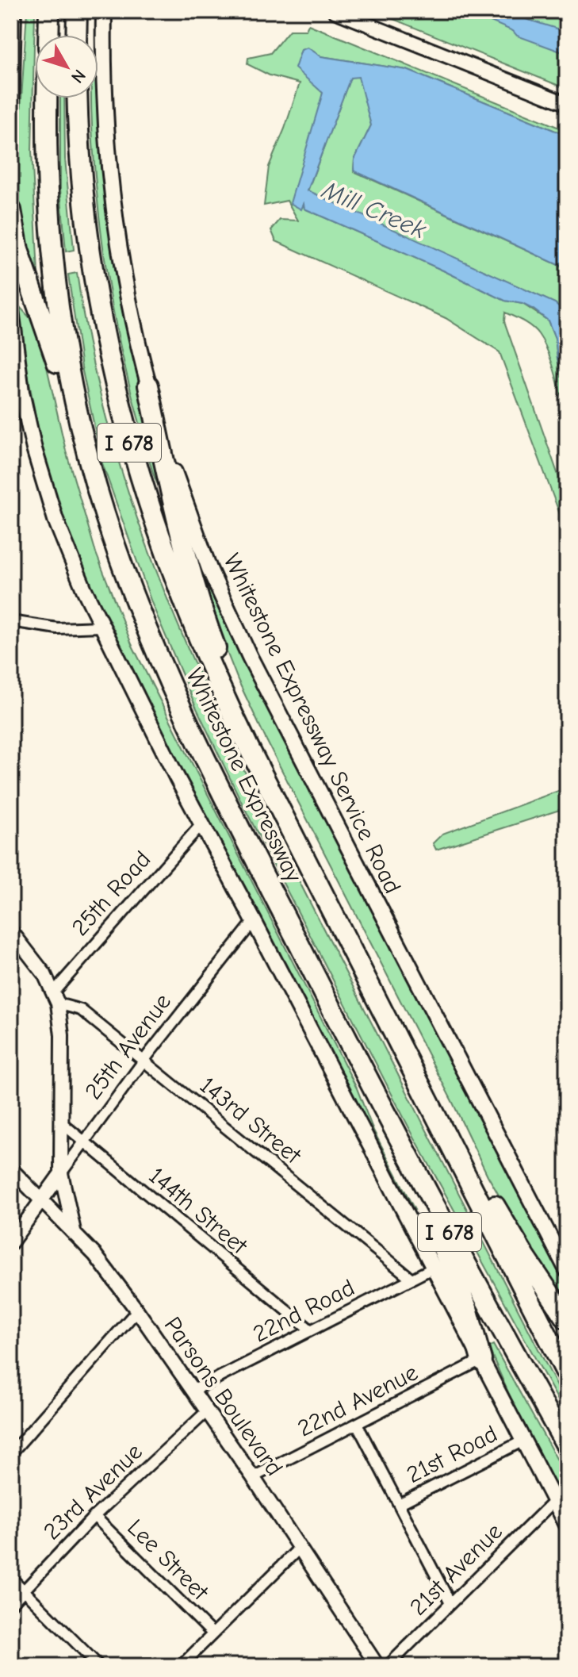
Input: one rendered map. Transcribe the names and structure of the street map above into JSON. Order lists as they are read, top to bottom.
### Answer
{
  "streets": {
    "highway": ["I 678", "Whitestone Expressway"],
    "main road": ["Whitestone Expressway Service Road"],
    "street": [
      "25th Road",
      "25th Avenue",
      "143rd Street",
      "144th Street",
      "22nd Road",
      "Parsons Boulevard",
      "22nd Avenue",
      "21st Road",
      "23rd Avenue",
      "Lee Street",
      "21st Avenue"
    ]
  },
  "crossings": [
    ["25th Road", "143rd Street"],
    ["25th Avenue", "143rd Street"],
    ["25th Avenue", "144th Street"],
    ["25th Avenue", "Parsons Boulevard"],
    ["143rd Street", "22nd Road"],
    ["144th Street", "22nd Road"],
    ["22nd Road", "Parsons Boulevard"],
    ["Parsons Boulevard", "22nd Avenue"],
    ["Parsons Boulevard", "23rd Avenue"],
    ["23rd Avenue", "Lee Street"]
  ],
  "water": ["Mill Creek"],
  "north": "bottom right"
}
